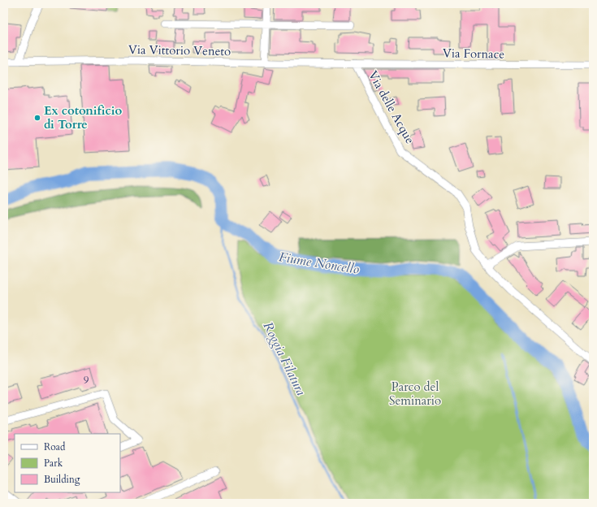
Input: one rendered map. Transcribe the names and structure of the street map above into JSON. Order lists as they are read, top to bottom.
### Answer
{
  "streets": {
    "street": ["Via Vittorio Veneto", "Via Fornace", "Via delle Acque"]
  },
  "crossings": [
    ["Via Vittorio Veneto", "Via Fornace"],
    ["Via Vittorio Veneto", "Via delle Acque"],
    ["Via Fornace", "Via delle Acque"]
  ],
  "water": ["Fiume Noncello", "Roggia Filatura"],
  "parks": ["Parco del Seminario"],
  "places": ["Ex cotonificio di Torre"],
  "house_numbers": ["9"],
  "legend": ["Road", "Park", "Building"]
}
